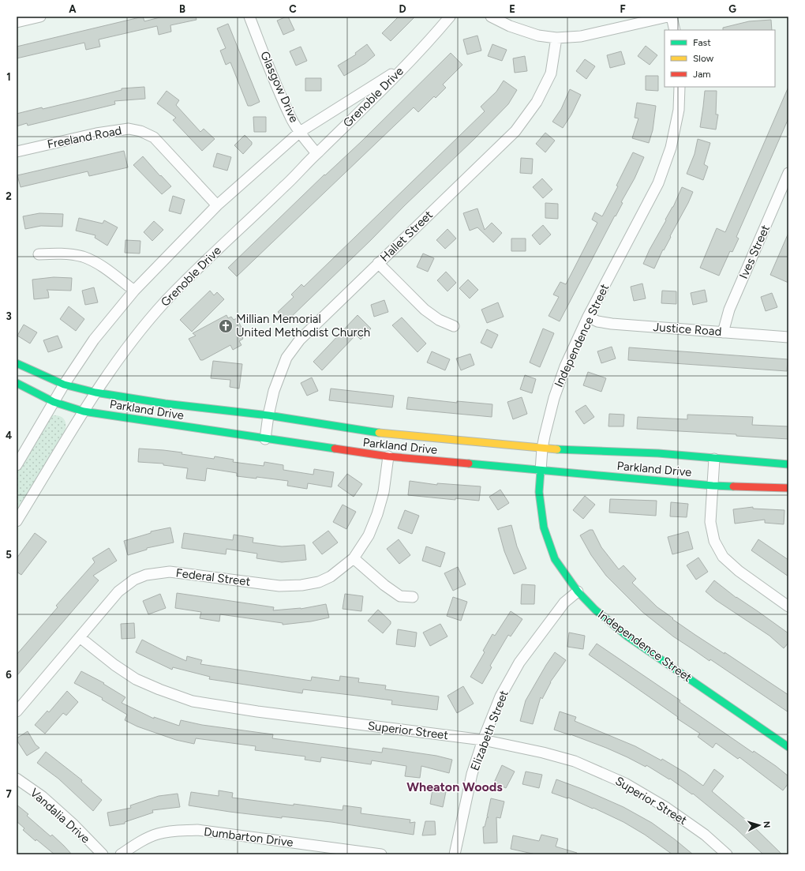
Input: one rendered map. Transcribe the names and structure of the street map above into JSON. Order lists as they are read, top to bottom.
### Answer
{
  "streets": {
    "street": [
      "Glasgow Drive",
      "Grenoble Drive",
      "Freeland Road",
      "Hallet Street",
      "Ives Street",
      "Justice Road",
      "Independence Street",
      "Parkland Drive",
      "Federal Street",
      "Superior Street",
      "Elizabeth Street",
      "Vandalia Drive",
      "Dumbarton Drive"
    ]
  },
  "crossings": [
    ["Glasgow Drive", "Grenoble Drive"],
    ["Grenoble Drive", "Freeland Road"],
    ["Grenoble Drive", "Parkland Drive"],
    ["Hallet Street", "Parkland Drive"],
    ["Ives Street", "Justice Road"],
    ["Justice Road", "Independence Street"],
    ["Independence Street", "Parkland Drive"],
    ["Independence Street", "Elizabeth Street"],
    ["Parkland Drive", "Federal Street"],
    ["Federal Street", "Superior Street"],
    ["Superior Street", "Elizabeth Street"]
  ],
  "districts": ["Wheaton Woods"],
  "places": {
    "church": ["Millian Memorial United Methodist Church"]
  },
  "legend": ["Fast", "Slow", "Jam"],
  "north": "right",
  "grid": {
    "columns": [
      "A",
      "B",
      "C",
      "D",
      "E",
      "F",
      "G"
    ],
    "rows": [
      "1",
      "2",
      "3",
      "4",
      "5",
      "6",
      "7"
    ]
  }
}
